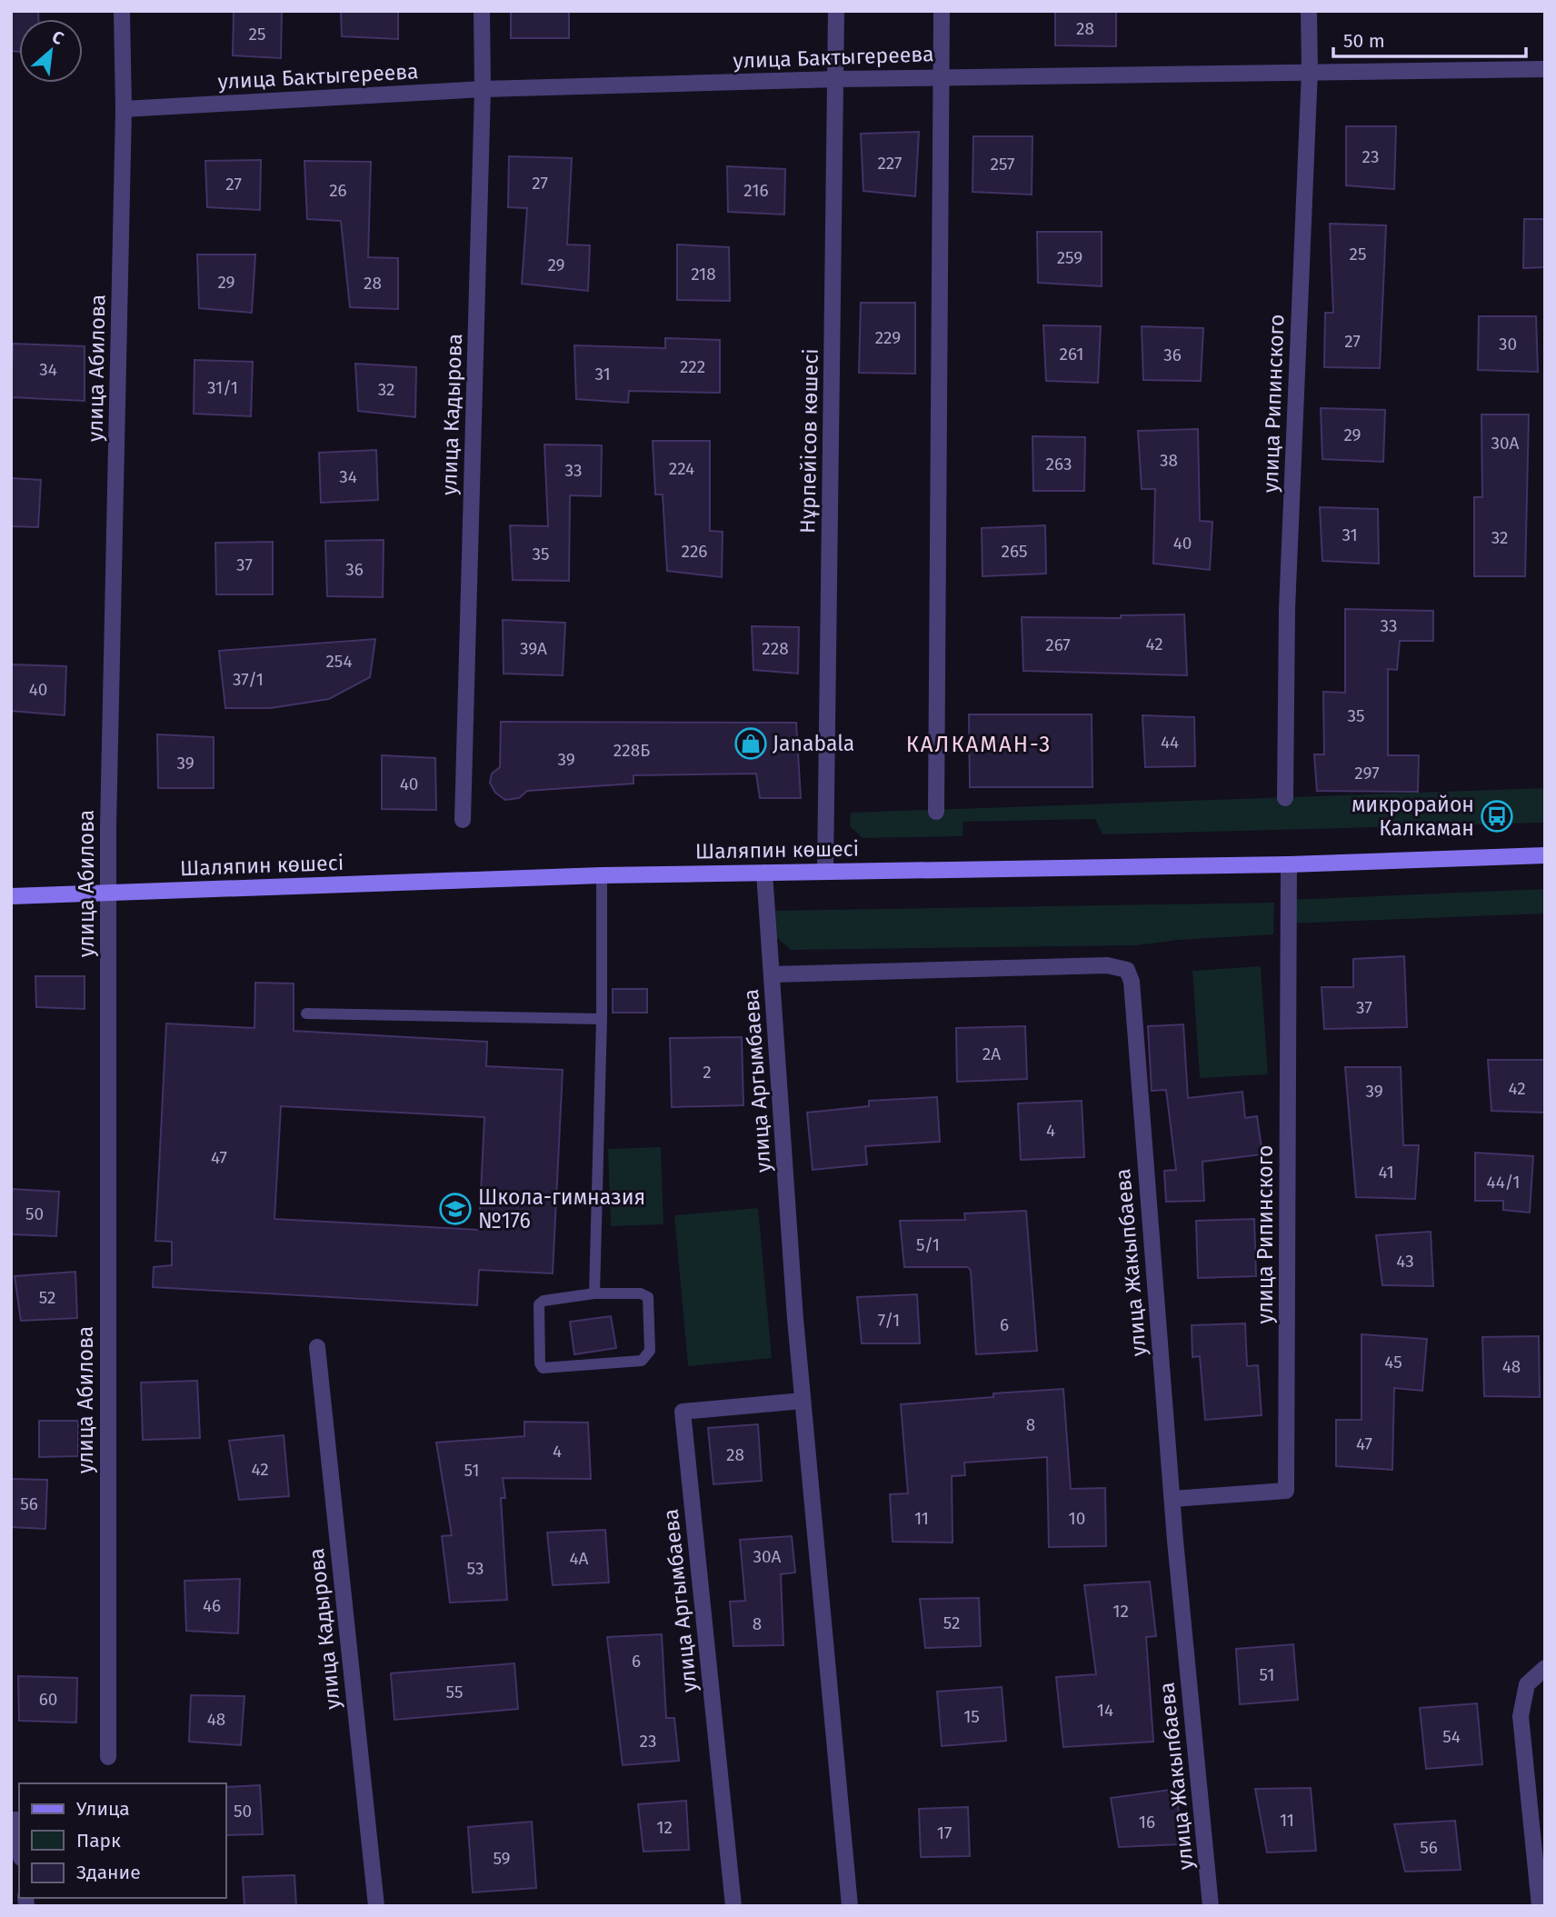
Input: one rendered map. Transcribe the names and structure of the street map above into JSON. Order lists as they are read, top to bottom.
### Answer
{
  "streets": {
    "main road": ["Шаляпин көшесі"],
    "street": [
      "улица Бактыгереева",
      "улица Абилова",
      "улица Рипинского",
      "улица Кадырова",
      "Нұрпейісов көшесі",
      "улица Аргымбаева",
      "улица Жакыпбаева"
    ]
  },
  "crossings": [
    ["улица Бактыгереева", "улица Абилова"],
    ["улица Бактыгереева", "улица Рипинского"],
    ["улица Бактыгереева", "улица Кадырова"],
    ["улица Бактыгереева", "Нұрпейісов көшесі"],
    ["улица Абилова", "Шаляпин көшесі"],
    ["улица Рипинского", "Шаляпин көшесі"],
    ["улица Рипинского", "улица Жакыпбаева"],
    ["Нұрпейісов көшесі", "Шаляпин көшесі"],
    ["Шаляпин көшесі", "улица Аргымбаева"],
    ["улица Аргымбаева", "улица Жакыпбаева"]
  ],
  "districts": ["КАЛКАМАН-3"],
  "places": {
    "shop": ["Janabala"],
    "bus stop": ["микрорайон Калкаман"],
    "school or university": ["Школа-гимназия №176"]
  },
  "house_numbers": [
    "28",
    "25",
    "23",
    "227",
    "257",
    "27",
    "27",
    "26",
    "216",
    "25",
    "259",
    "29",
    "218",
    "29",
    "28",
    "229",
    "27",
    "30",
    "261",
    "36",
    "222",
    "34",
    "31",
    "31/1",
    "32",
    "29",
    "30А",
    "38",
    "263",
    "224",
    "33",
    "34",
    "31",
    "32",
    "40",
    "226",
    "265",
    "35",
    "37",
    "36",
    "33",
    "42",
    "267",
    "39А",
    "228",
    "254",
    "37/1",
    "40",
    "35",
    "44",
    "228Б",
    "39",
    "39",
    "297",
    "40",
    "37",
    "2А",
    "2",
    "42",
    "39",
    "4",
    "47",
    "41",
    "44/1",
    "50",
    "5/1",
    "43",
    "52",
    "7/1",
    "6",
    "45",
    "48",
    "8",
    "47",
    "4",
    "28",
    "42",
    "51",
    "56",
    "11",
    "10",
    "30А",
    "4А",
    "53",
    "46",
    "12",
    "52",
    "8",
    "6",
    "51",
    "55",
    "60",
    "14",
    "15",
    "48",
    "54",
    "23",
    "50",
    "11",
    "16",
    "12",
    "17",
    "56",
    "59"
  ],
  "legend": ["Улица", "Парк", "Здание"],
  "scale_bar": "50 m",
  "north": "top right"
}
